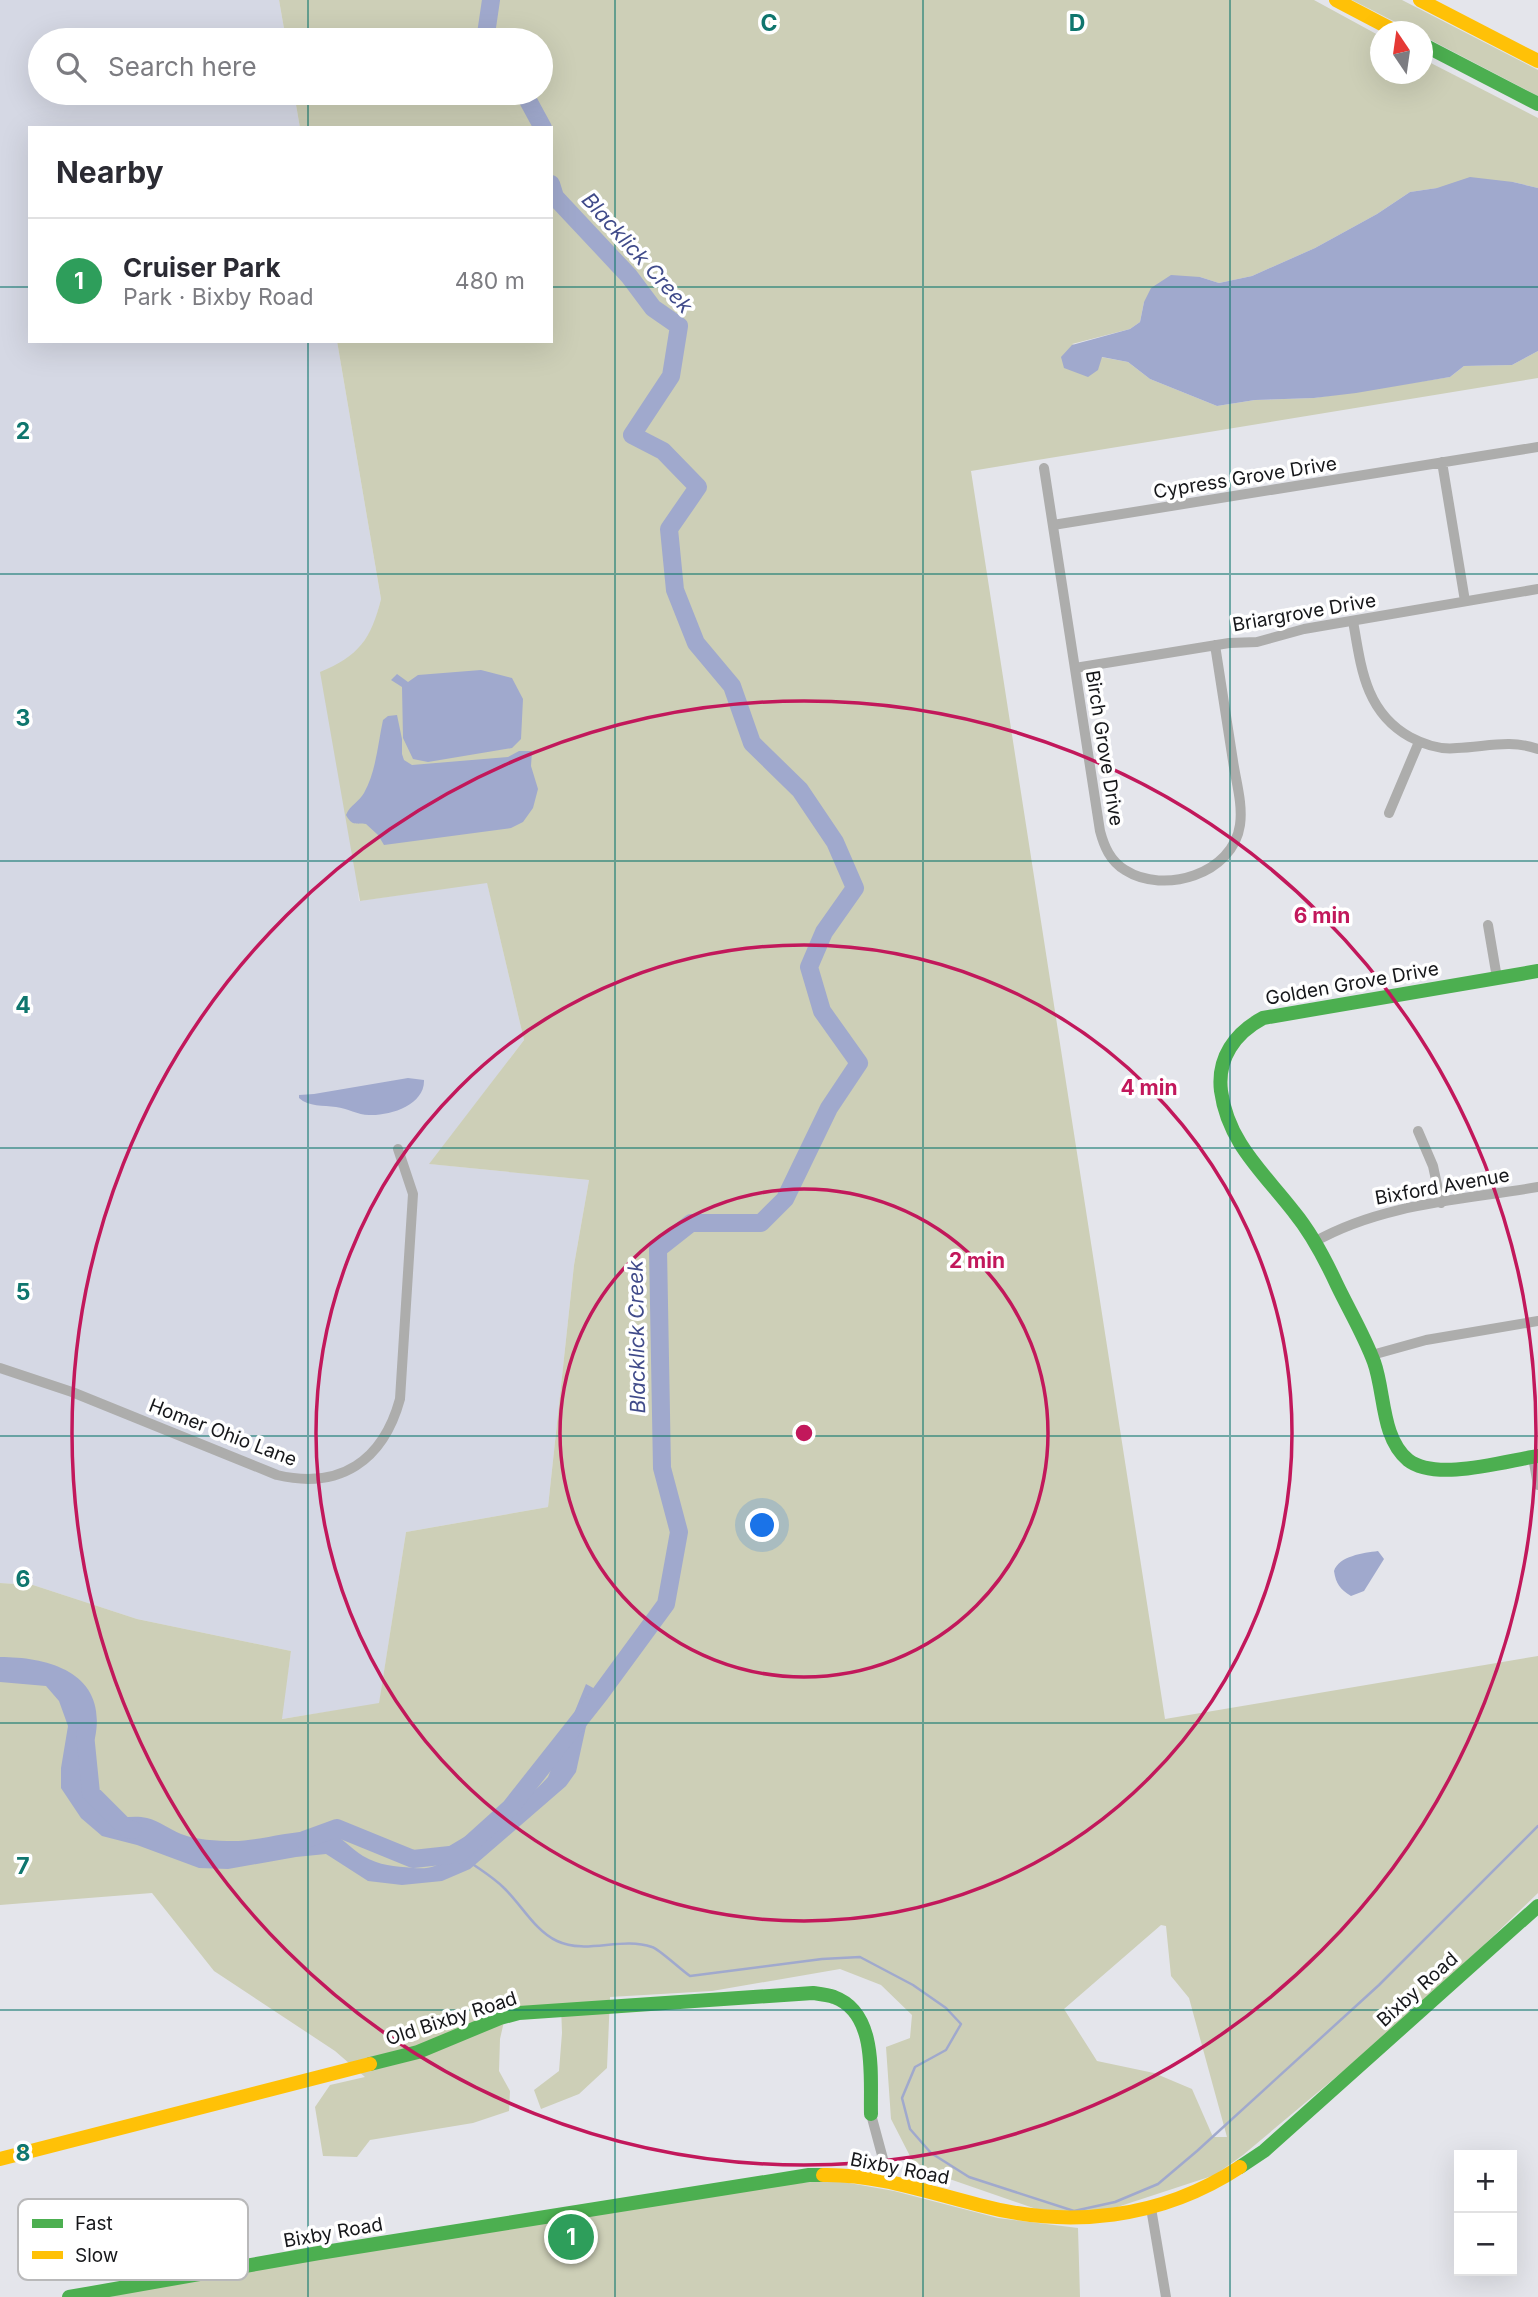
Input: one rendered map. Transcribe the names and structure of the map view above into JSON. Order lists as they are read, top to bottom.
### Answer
{
  "streets": {
    "main road": ["Golden Grove Drive", "Bixby Road", "Old Bixby Road"],
    "street": [
      "Cypress Grove Drive",
      "Briargrove Drive",
      "Birch Grove Drive",
      "Bixford Avenue",
      "Homer Ohio Lane"
    ]
  },
  "crossings": [
    ["Cypress Grove Drive", "Birch Grove Drive"],
    ["Briargrove Drive", "Birch Grove Drive"],
    ["Golden Grove Drive", "Bixford Avenue"],
    ["Bixby Road", "Old Bixby Road"]
  ],
  "water": ["Blacklick Creek"],
  "legend": ["Fast", "Slow"],
  "north": "top",
  "page": {
    "search": "Search here",
    "heading": "Nearby",
    "list": [
      {
        "mark": "1",
        "name": "Cruiser Park",
        "note": "Park · Bixby Road",
        "value": "480 m"
      }
    ],
    "map_buttons": ["+", "−"],
    "pins": "1"
  },
  "grid": {
    "columns": ["C", "D"],
    "rows": [
      "2",
      "3",
      "4",
      "5",
      "6",
      "7",
      "8"
    ]
  },
  "rings": ["6 min", "4 min", "2 min"]
}
